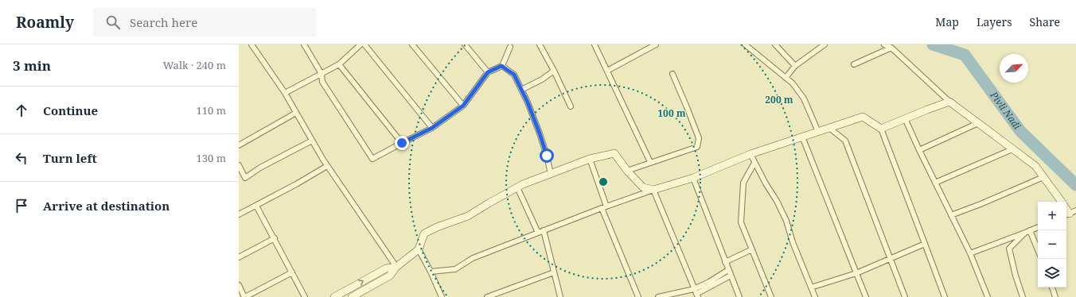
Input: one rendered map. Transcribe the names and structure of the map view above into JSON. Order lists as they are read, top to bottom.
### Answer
{
  "water": ["Pivli Nadi"],
  "north": "top right",
  "page": {
    "header": "Roamly",
    "search": "Search here",
    "nav": ["Map", "Layers", "Share"],
    "heading": ["3 min", "Walk · 240 m"],
    "list": [
      ["Continue", "110 m"],
      ["Turn left", "130 m"],
      "Arrive at destination"
    ],
    "map_buttons": ["+", "−"]
  },
  "rings": ["200 m", "100 m"]
}
